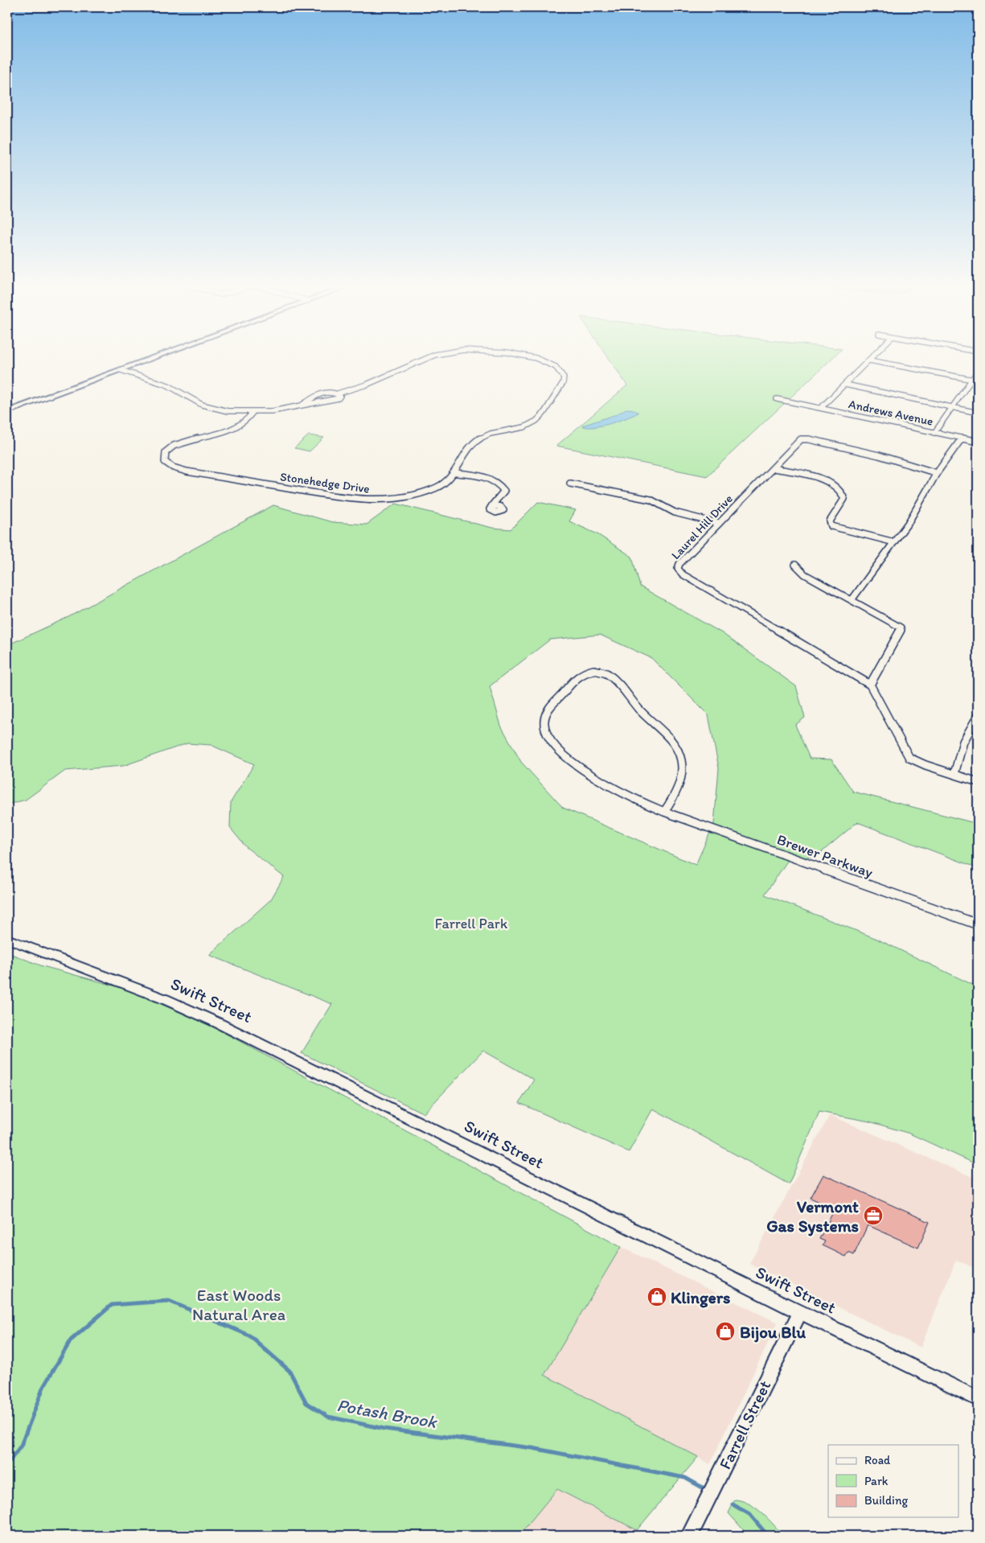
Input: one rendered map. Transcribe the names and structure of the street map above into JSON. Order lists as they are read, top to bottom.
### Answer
{
  "streets": {
    "street": [
      "Andrews Avenue",
      "Stonehedge Drive",
      "Laurel Hill Drive",
      "Brewer Parkway",
      "Swift Street",
      "Farrell Street"
    ]
  },
  "crossings": [
    ["Swift Street", "Farrell Street"]
  ],
  "water": ["Potash Brook"],
  "parks": ["Farrell Park", "East Woods Natural Area"],
  "places": {
    "office": ["Vermont Gas Systems"],
    "shop": ["Klingers", "Bijou Blu"]
  },
  "legend": ["Road", "Park", "Building"]
}
